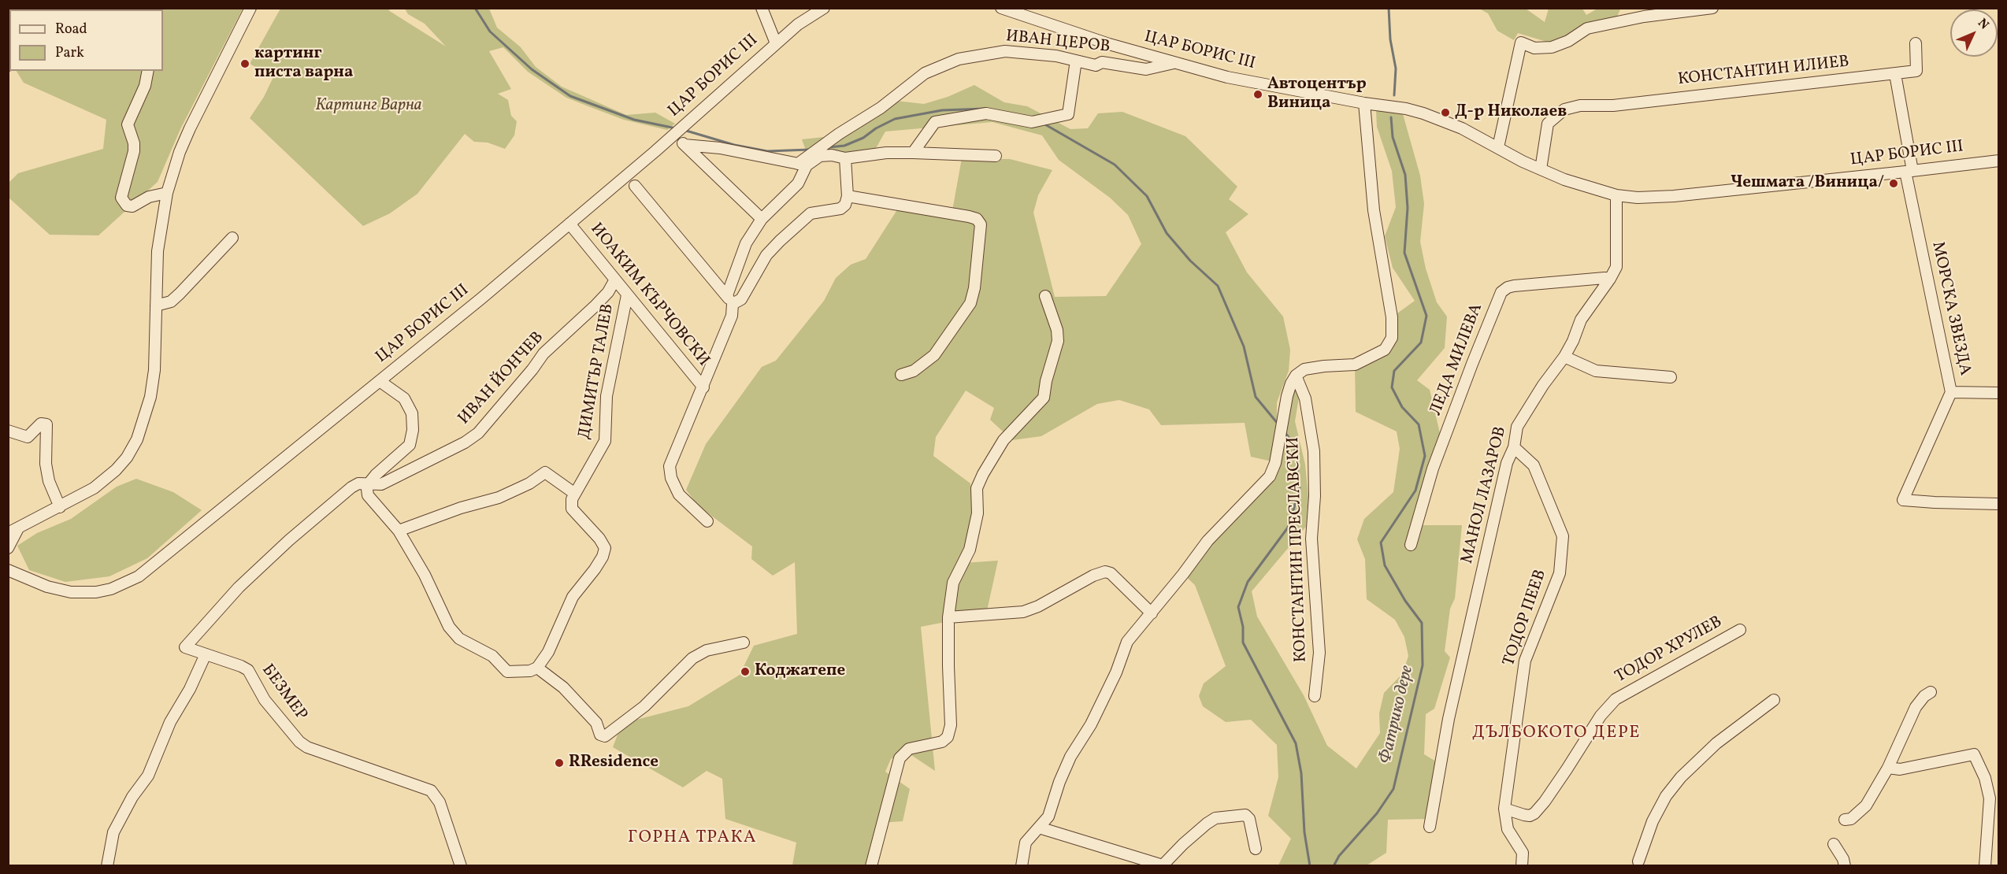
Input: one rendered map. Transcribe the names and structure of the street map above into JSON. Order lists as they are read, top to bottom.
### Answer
{
  "streets": {
    "street": [
      "ИВАН ЦЕРОВ",
      "ЦАР БОРИС III",
      "КОНСТАНТИН ИЛИЕВ",
      "ИОАКИМ КЪРЧОВСКИ",
      "МОРСКА ЗВЕЗДА",
      "ЛЕДА МИЛЕВА",
      "ДИМИТЪР ТАЛЕВ",
      "ИВАН ЙОНЧЕВ",
      "МАНОЛ ЛАЗАРОВ",
      "КОНСТАНТИН ПРЕСЛАВСКИ",
      "ТОДОР ПЕЕВ",
      "ТОДОР ХРУЛЕВ",
      "БЕЗМЕР"
    ]
  },
  "crossings": [
    ["ИВАН ЦЕРОВ", "ЦАР БОРИС III"],
    ["ЦАР БОРИС III", "КОНСТАНТИН ИЛИЕВ"],
    ["ЦАР БОРИС III", "ИОАКИМ КЪРЧОВСКИ"],
    ["ЦАР БОРИС III", "МОРСКА ЗВЕЗДА"],
    ["ЦАР БОРИС III", "МАНОЛ ЛАЗАРОВ"],
    ["КОНСТАНТИН ИЛИЕВ", "МОРСКА ЗВЕЗДА"],
    ["ИОАКИМ КЪРЧОВСКИ", "ДИМИТЪР ТАЛЕВ"],
    ["ИОАКИМ КЪРЧОВСКИ", "ИВАН ЙОНЧЕВ"],
    ["ЛЕДА МИЛЕВА", "МАНОЛ ЛАЗАРОВ"],
    ["ИВАН ЙОНЧЕВ", "БЕЗМЕР"],
    ["МАНОЛ ЛАЗАРОВ", "ТОДОР ПЕЕВ"],
    ["ТОДОР ПЕЕВ", "ТОДОР ХРУЛЕВ"]
  ],
  "districts": ["ДЪЛБОКОТО ДЕРЕ", "ГОРНА ТРАКА"],
  "water": ["Фатрико дере"],
  "parks": ["Картинг Варна"],
  "places": [
    "картинг писта варна",
    "Автоцентър Виница",
    "Д-р Николаев",
    "Чешмата /Виница/",
    "Коджатепе",
    "RResidence"
  ],
  "legend": ["Road", "Park"],
  "north": "top right"
}
